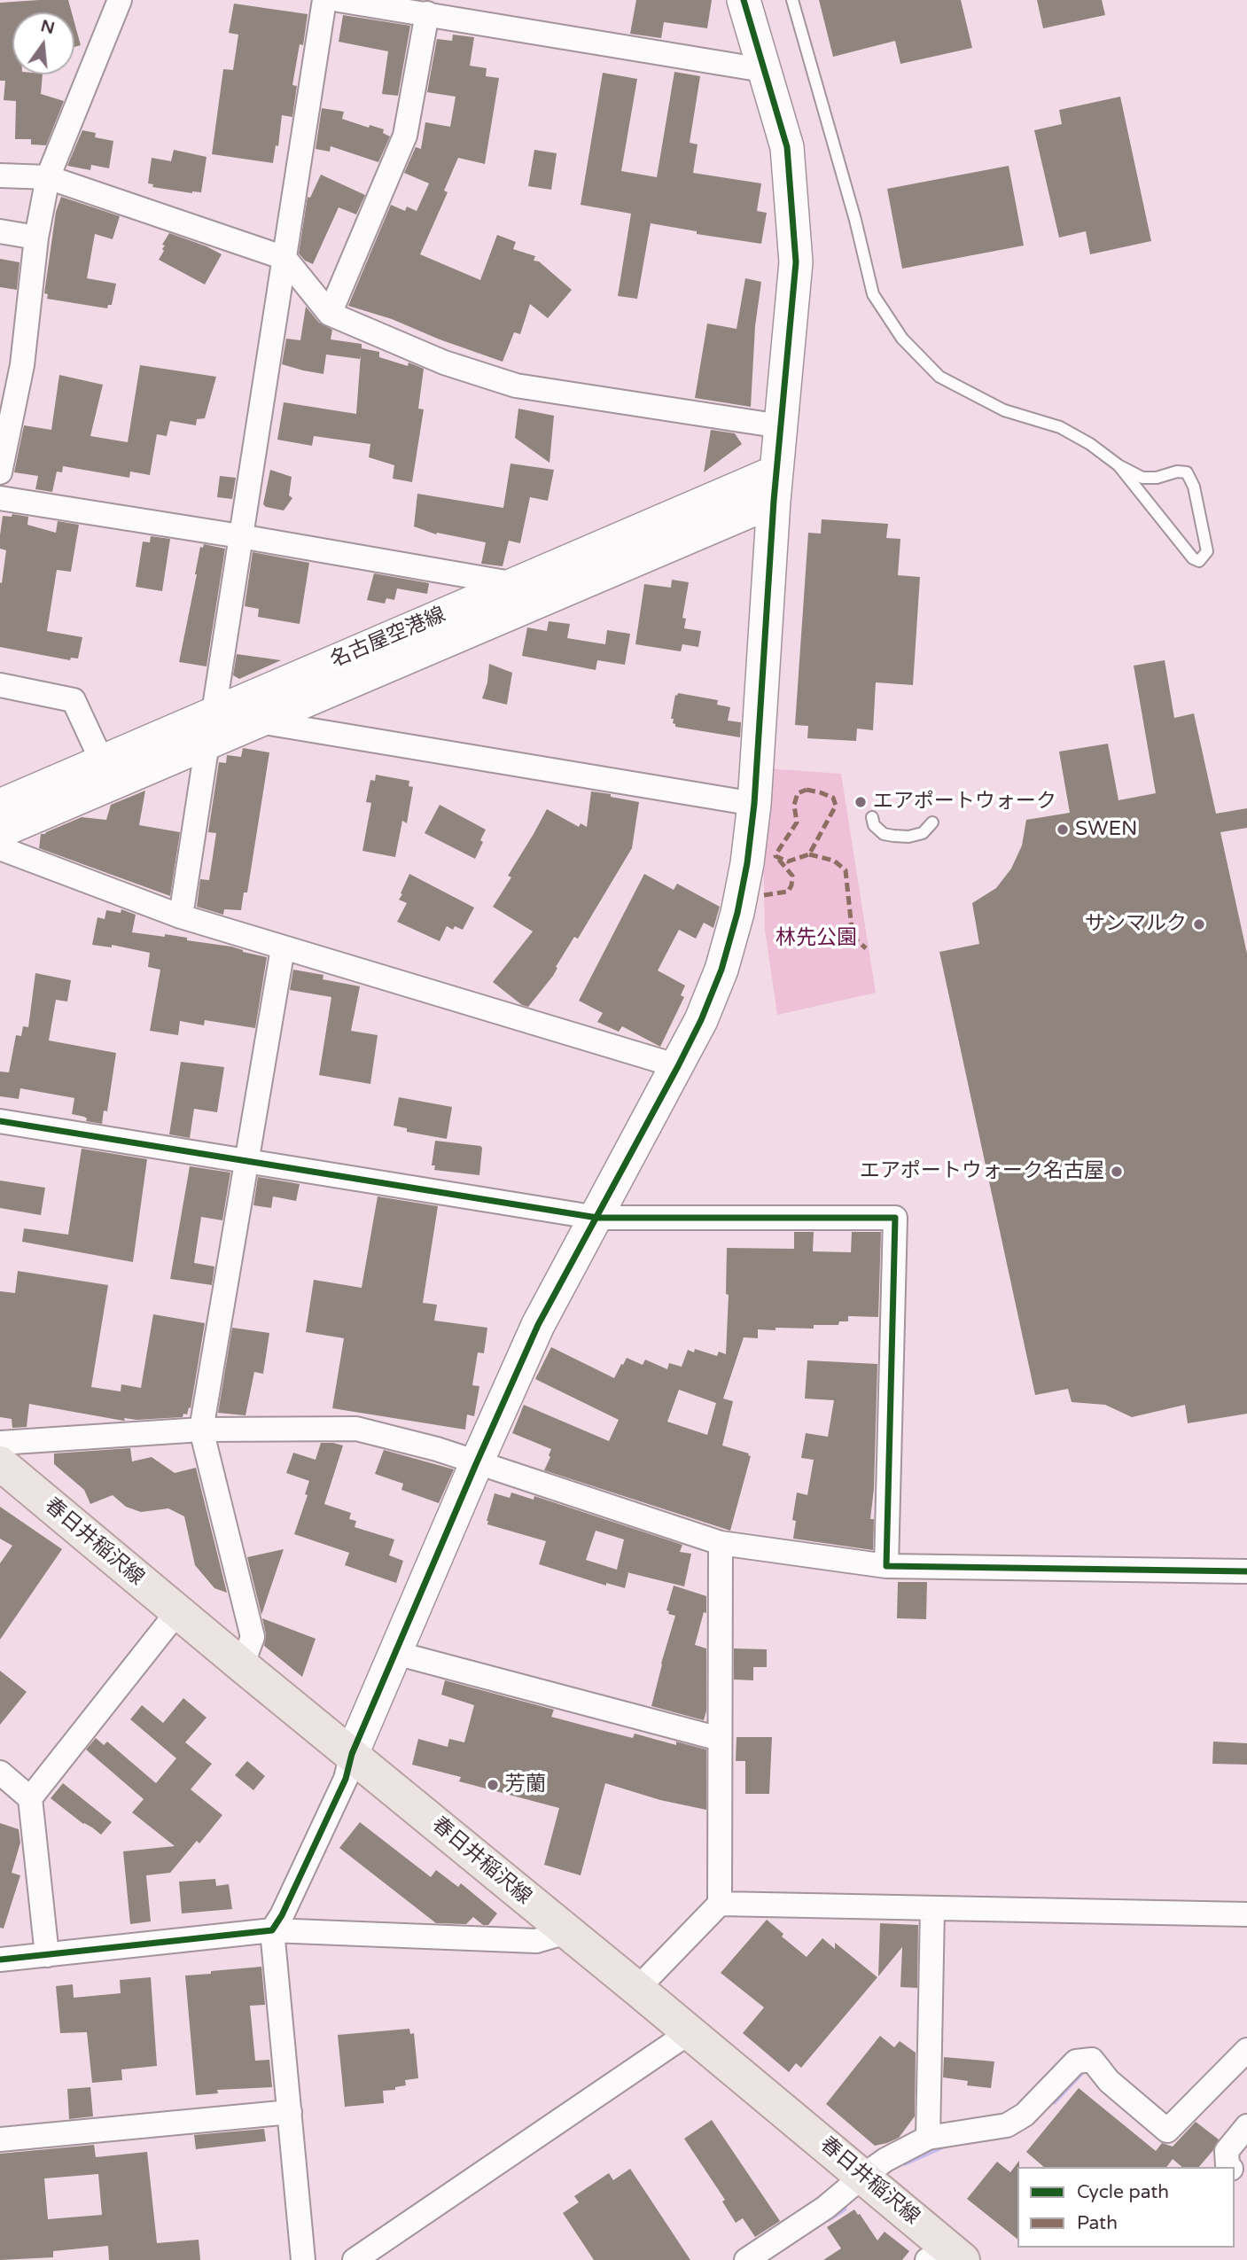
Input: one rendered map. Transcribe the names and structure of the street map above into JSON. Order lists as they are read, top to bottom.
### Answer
{
  "streets": {
    "main road": ["春日井稲沢線"],
    "street": ["名古屋空港線"]
  },
  "parks": ["林先公園"],
  "places": [
    "エアポートウォーク",
    "SWEN",
    "サンマルク",
    "エアポートウォーク名古屋",
    "芳蘭"
  ],
  "legend": ["Cycle path", "Path"],
  "north": "top"
}
